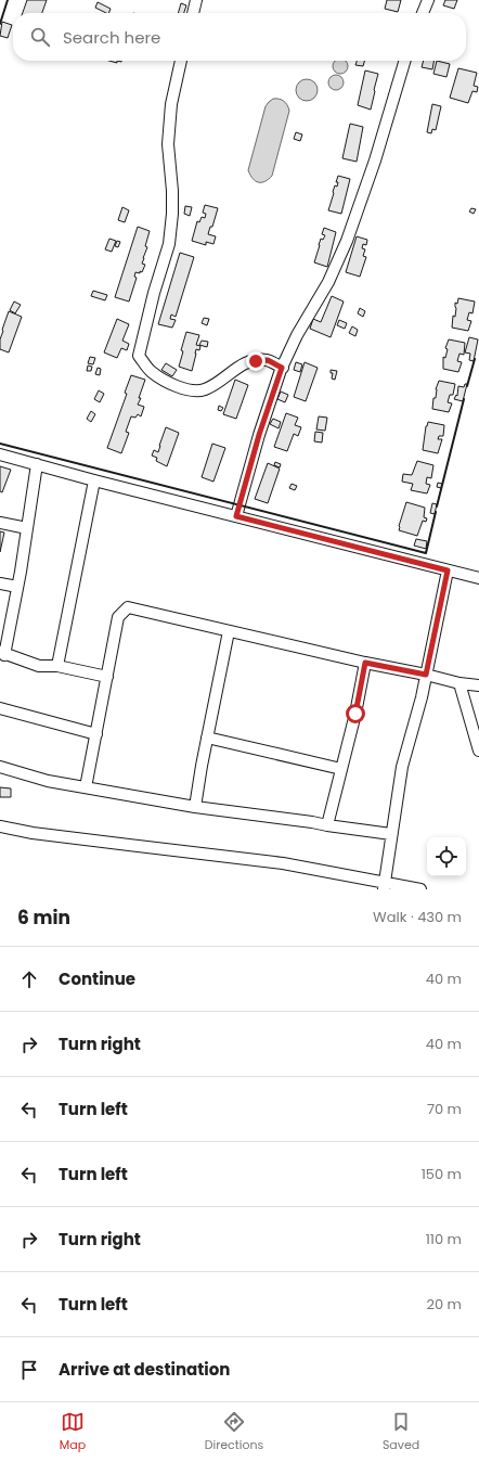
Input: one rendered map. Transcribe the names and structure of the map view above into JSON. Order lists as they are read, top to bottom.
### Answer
{
  "page": {
    "search": "Search here",
    "heading": ["6 min", "Walk · 430 m"],
    "list": [
      ["Continue", "40 m"],
      ["Turn right", "40 m"],
      ["Turn left", "70 m"],
      ["Turn left", "150 m"],
      ["Turn right", "110 m"],
      ["Turn left", "20 m"],
      "Arrive at destination"
    ],
    "nav": ["Map", "Directions", "Saved"]
  }
}
